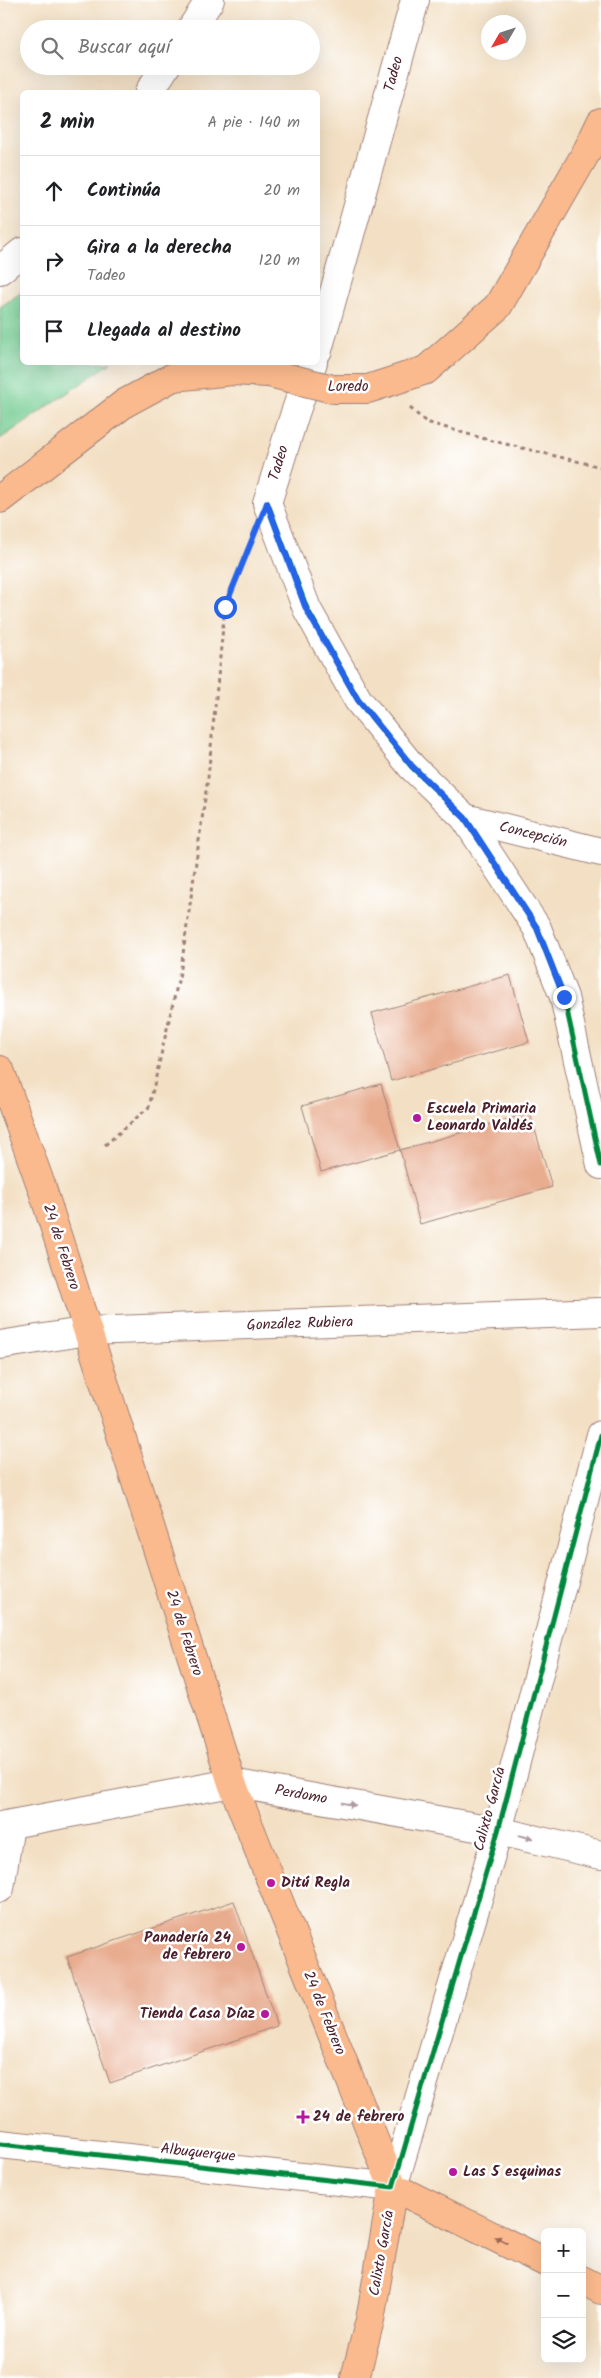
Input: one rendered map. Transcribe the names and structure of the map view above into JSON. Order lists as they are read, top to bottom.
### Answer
{
  "streets": {
    "main road": [
      "Loredo",
      "24 de Febrero",
      "Calixto García",
      "Albuquerque"
    ],
    "street": [
      "Tadeo",
      "Concepción",
      "González Rubiera",
      "Perdomo"
    ]
  },
  "crossings": [
    ["Tadeo", "Concepción"],
    ["24 de Febrero", "González Rubiera"],
    ["24 de Febrero", "Perdomo"],
    ["24 de Febrero", "Calixto García"],
    ["24 de Febrero", "Albuquerque"],
    ["Perdomo", "Calixto García"],
    ["Calixto García", "Albuquerque"]
  ],
  "one_way": ["Perdomo"],
  "places": {
    "other": [
      "Escuela Primaria Leonardo Valdés",
      "Ditú Regla",
      "Panadería 24 de febrero",
      "Tienda Casa Díaz",
      "Las 5 esquinas"
    ],
    "health": ["24 de febrero"]
  },
  "north": "bottom left",
  "page": {
    "search": "Buscar aquí",
    "heading": ["2 min", "A pie · 140 m"],
    "list": [
      ["Continúa", "20 m"],
      ["Gira a la derecha", "Tadeo", "120 m"],
      "Llegada al destino"
    ],
    "map_buttons": ["+", "−"]
  }
}
